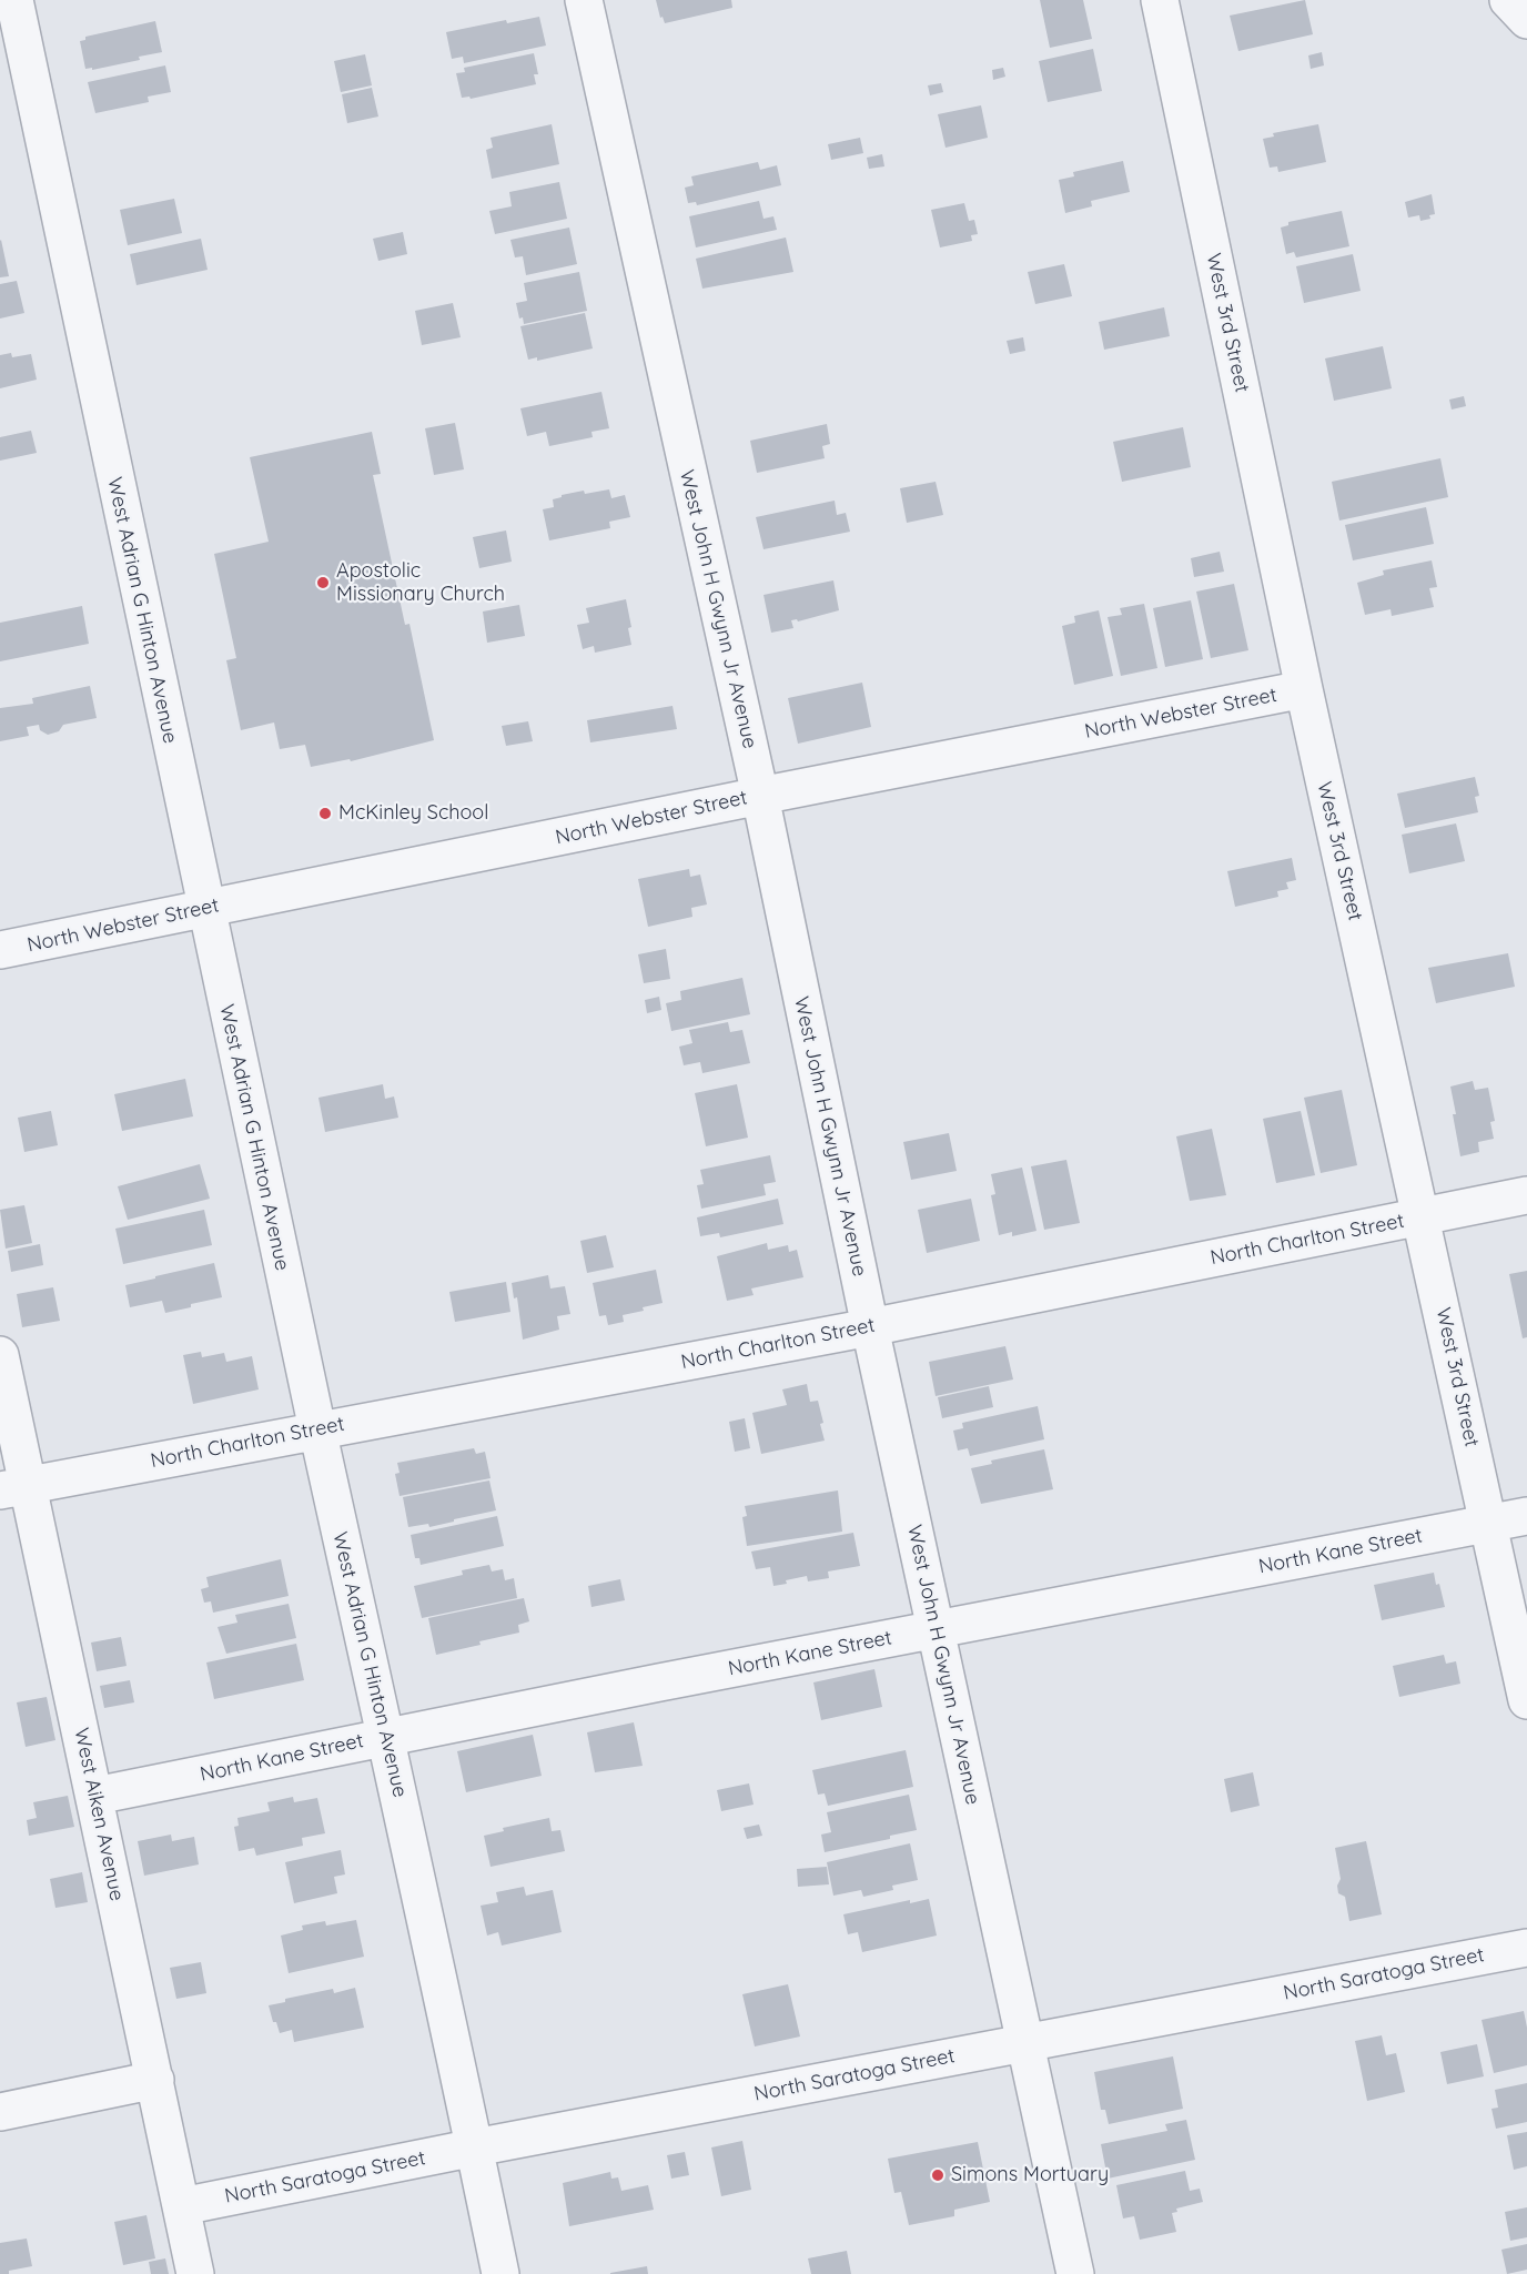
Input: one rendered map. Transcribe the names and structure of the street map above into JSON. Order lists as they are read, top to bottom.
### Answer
{
  "streets": {
    "street": [
      "West 3rd Street",
      "West John H Gwynn Jr Avenue",
      "West Adrian G Hinton Avenue",
      "North Webster Street",
      "North Charlton Street",
      "North Kane Street",
      "West Aiken Avenue",
      "North Saratoga Street"
    ]
  },
  "crossings": [
    ["West 3rd Street", "North Webster Street"],
    ["West 3rd Street", "North Charlton Street"],
    ["West 3rd Street", "North Kane Street"],
    ["West John H Gwynn Jr Avenue", "North Webster Street"],
    ["West John H Gwynn Jr Avenue", "North Charlton Street"],
    ["West John H Gwynn Jr Avenue", "North Kane Street"],
    ["West John H Gwynn Jr Avenue", "North Saratoga Street"],
    ["West Adrian G Hinton Avenue", "North Webster Street"],
    ["West Adrian G Hinton Avenue", "North Charlton Street"],
    ["West Adrian G Hinton Avenue", "North Kane Street"],
    ["West Adrian G Hinton Avenue", "North Saratoga Street"],
    ["North Charlton Street", "West Aiken Avenue"],
    ["North Kane Street", "West Aiken Avenue"],
    ["West Aiken Avenue", "North Saratoga Street"]
  ],
  "places": ["Apostolic Missionary Church", "McKinley School", "Simons Mortuary"]
}
